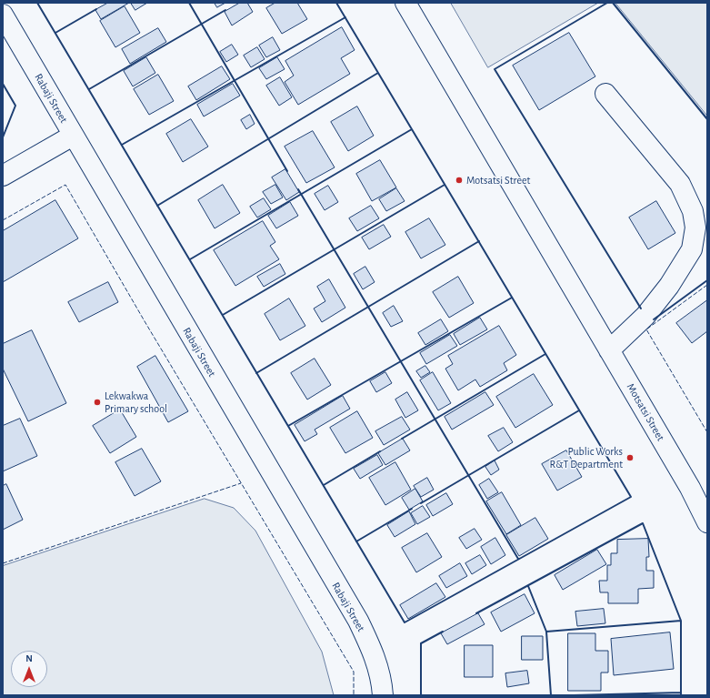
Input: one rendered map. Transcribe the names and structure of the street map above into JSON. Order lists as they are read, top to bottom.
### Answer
{
  "streets": {
    "street": ["Rabaji Street", "Motsatsi Street"]
  },
  "places": ["Motsatsi Street", "Lekwakwa Primary school", "Public Works R&T Department"],
  "north": "top"
}
